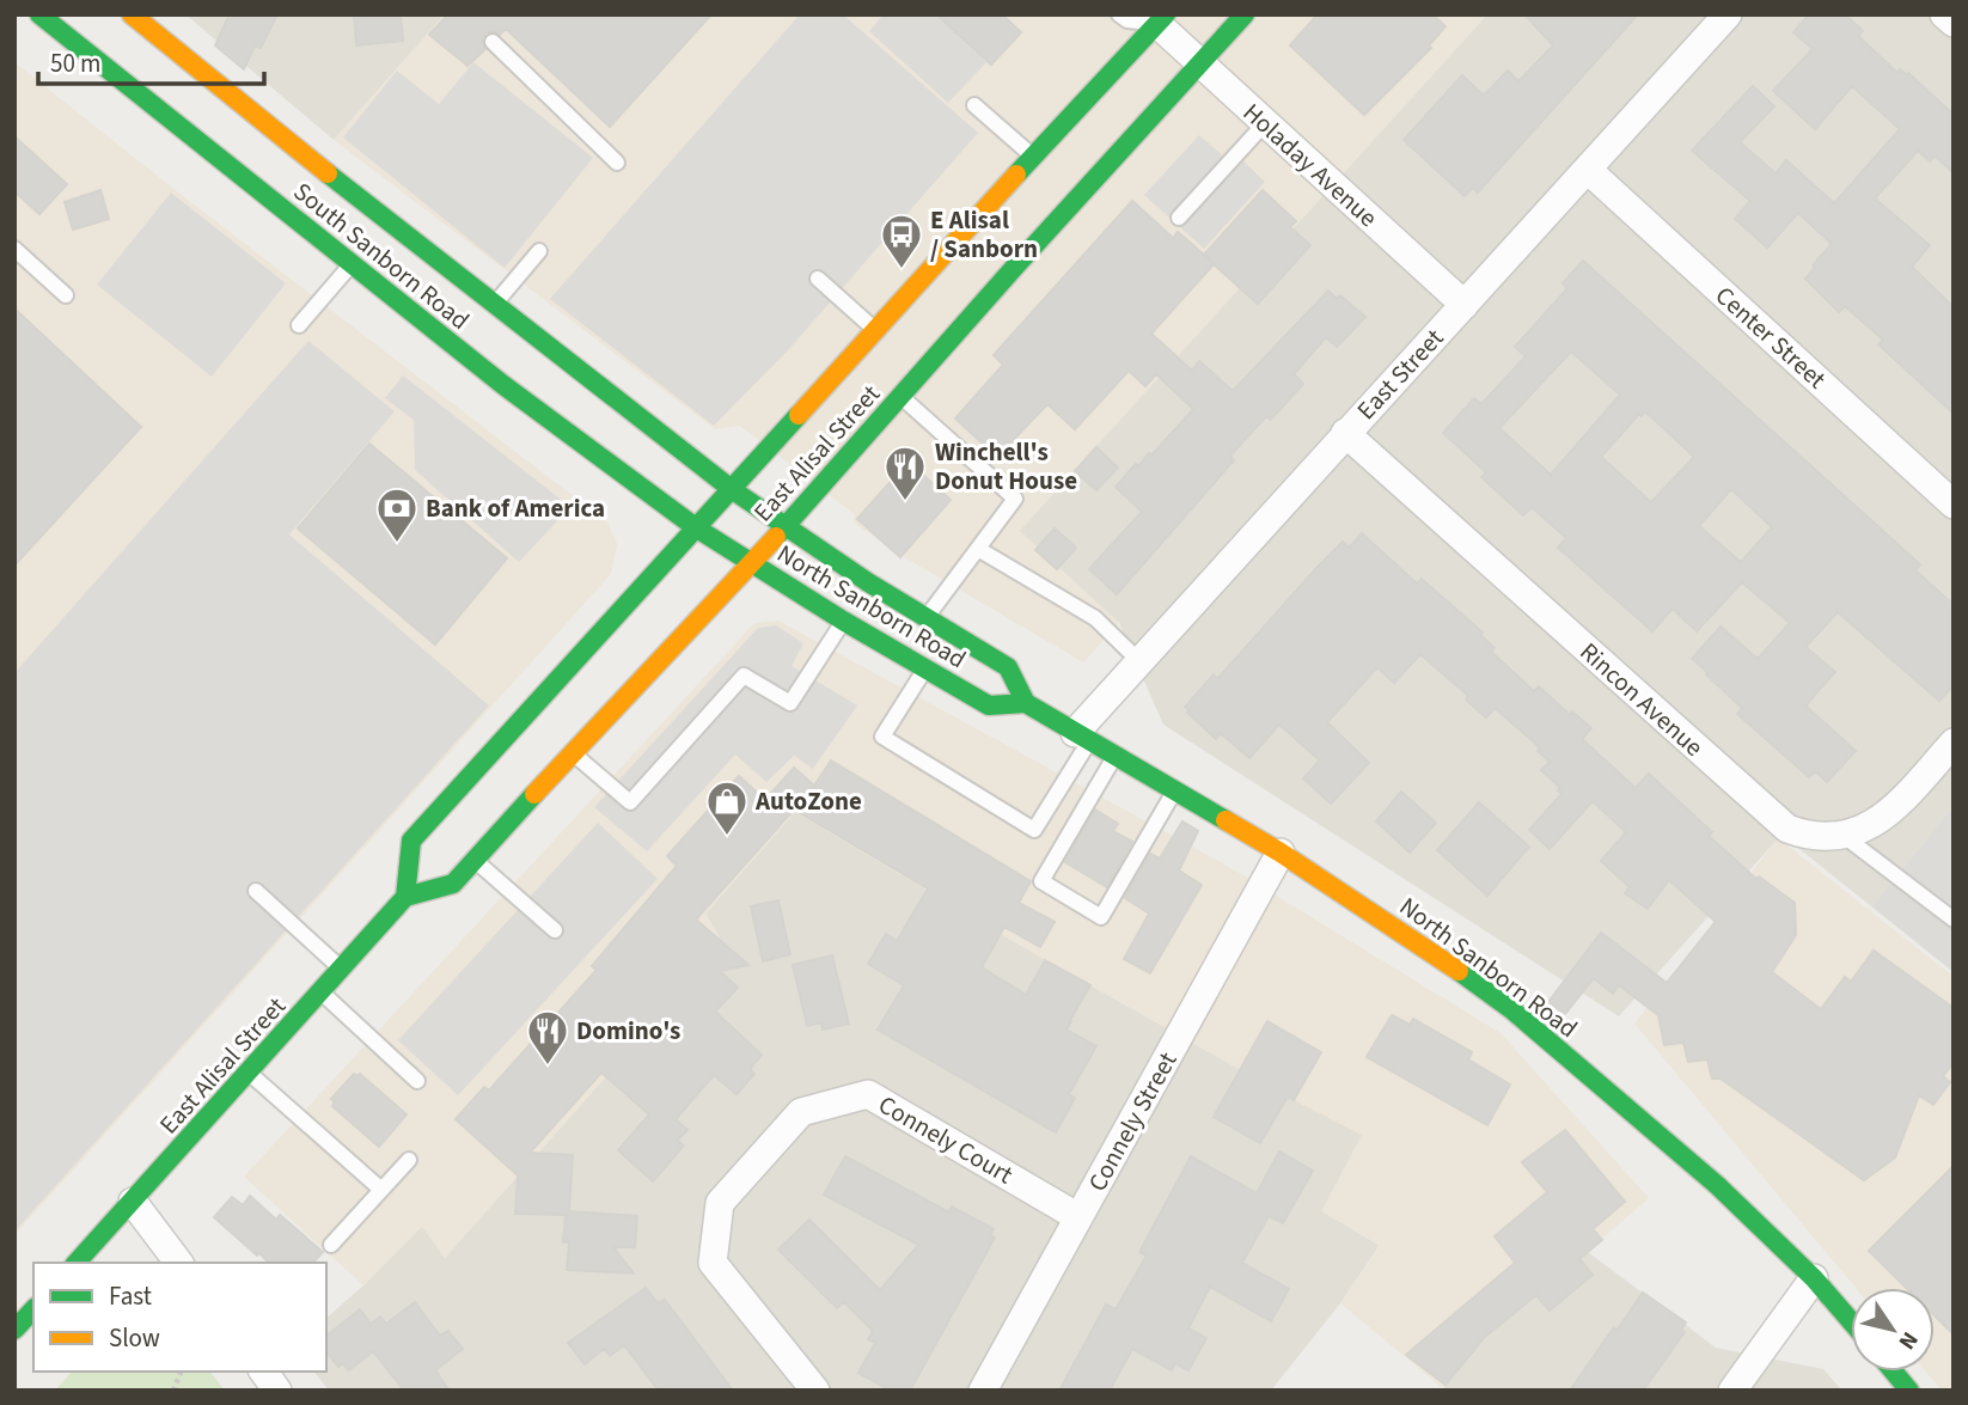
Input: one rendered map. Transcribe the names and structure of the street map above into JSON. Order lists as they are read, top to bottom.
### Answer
{
  "streets": {
    "main road": ["South Sanborn Road", "East Alisal Street", "North Sanborn Road"],
    "street": [
      "Holaday Avenue",
      "Center Street",
      "East Street",
      "Rincon Avenue",
      "Connely Street",
      "Connely Court"
    ]
  },
  "crossings": [
    ["Holaday Avenue", "East Street"],
    ["Holaday Avenue", "East Alisal Street"],
    ["South Sanborn Road", "East Alisal Street"],
    ["South Sanborn Road", "North Sanborn Road"],
    ["Center Street", "East Street"],
    ["East Street", "North Sanborn Road"],
    ["East Street", "Rincon Avenue"],
    ["East Alisal Street", "North Sanborn Road"],
    ["North Sanborn Road", "Connely Street"],
    ["Connely Street", "Connely Court"]
  ],
  "places": {
    "bus stop": ["E Alisal / Sanborn"],
    "restaurant": ["Winchell's Donut House", "Domino's"],
    "bank": ["Bank of America"],
    "shop": ["AutoZone"]
  },
  "legend": ["Fast", "Slow"],
  "scale_bar": "50 m",
  "north": "bottom right"
}
